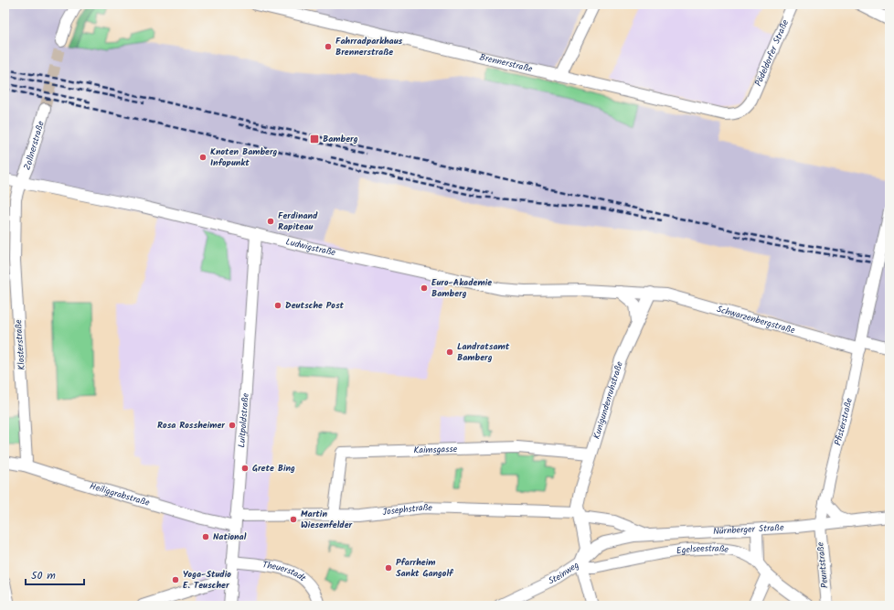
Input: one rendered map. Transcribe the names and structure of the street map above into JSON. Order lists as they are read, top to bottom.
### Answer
{
  "streets": {
    "street": [
      "Pödeldorfer Straße",
      "Brennerstraße",
      "Zollnerstraße",
      "Ludwigstraße",
      "Schwarzenbergstraße",
      "Klosterstraße",
      "Kunigundenruhstraße",
      "Luitpoldstraße",
      "Pfisterstraße",
      "Kaimsgasse",
      "Heiliggrabstraße",
      "Josephstraße",
      "Nürnberger Straße",
      "Egelseestraße",
      "Peuntstraße",
      "Steinweg",
      "Theuerstadt"
    ]
  },
  "crossings": [
    ["Pödeldorfer Straße", "Brennerstraße"],
    ["Zollnerstraße", "Ludwigstraße"],
    ["Zollnerstraße", "Klosterstraße"],
    ["Ludwigstraße", "Schwarzenbergstraße"],
    ["Ludwigstraße", "Klosterstraße"],
    ["Ludwigstraße", "Kunigundenruhstraße"],
    ["Ludwigstraße", "Luitpoldstraße"],
    ["Schwarzenbergstraße", "Kunigundenruhstraße"],
    ["Schwarzenbergstraße", "Pfisterstraße"],
    ["Klosterstraße", "Heiliggrabstraße"],
    ["Kunigundenruhstraße", "Kaimsgasse"],
    ["Kunigundenruhstraße", "Josephstraße"],
    ["Kunigundenruhstraße", "Nürnberger Straße"],
    ["Kunigundenruhstraße", "Steinweg"],
    ["Luitpoldstraße", "Heiliggrabstraße"],
    ["Luitpoldstraße", "Josephstraße"],
    ["Luitpoldstraße", "Theuerstadt"],
    ["Pfisterstraße", "Nürnberger Straße"],
    ["Pfisterstraße", "Peuntstraße"],
    ["Kaimsgasse", "Josephstraße"],
    ["Heiliggrabstraße", "Josephstraße"],
    ["Josephstraße", "Nürnberger Straße"],
    ["Josephstraße", "Steinweg"],
    ["Nürnberger Straße", "Egelseestraße"],
    ["Nürnberger Straße", "Peuntstraße"],
    ["Nürnberger Straße", "Steinweg"],
    ["Egelseestraße", "Steinweg"]
  ],
  "places": {
    "other": [
      "Fahrradparkhaus Brennerstraße",
      "Knoten Bamberg Infopunkt",
      "Ferdinand Rapiteau",
      "Euro-Akademie Bamberg",
      "Deutsche Post",
      "Landratsamt Bamberg",
      "Rosa Rossheimer",
      "Grete Bing",
      "Martin Wiesenfelder",
      "National",
      "Pfarrheim Sankt Gangolf",
      "Yoga-Studio E. Teuscher"
    ],
    "transit": ["Bamberg"]
  },
  "scale_bar": "50 m"
}
